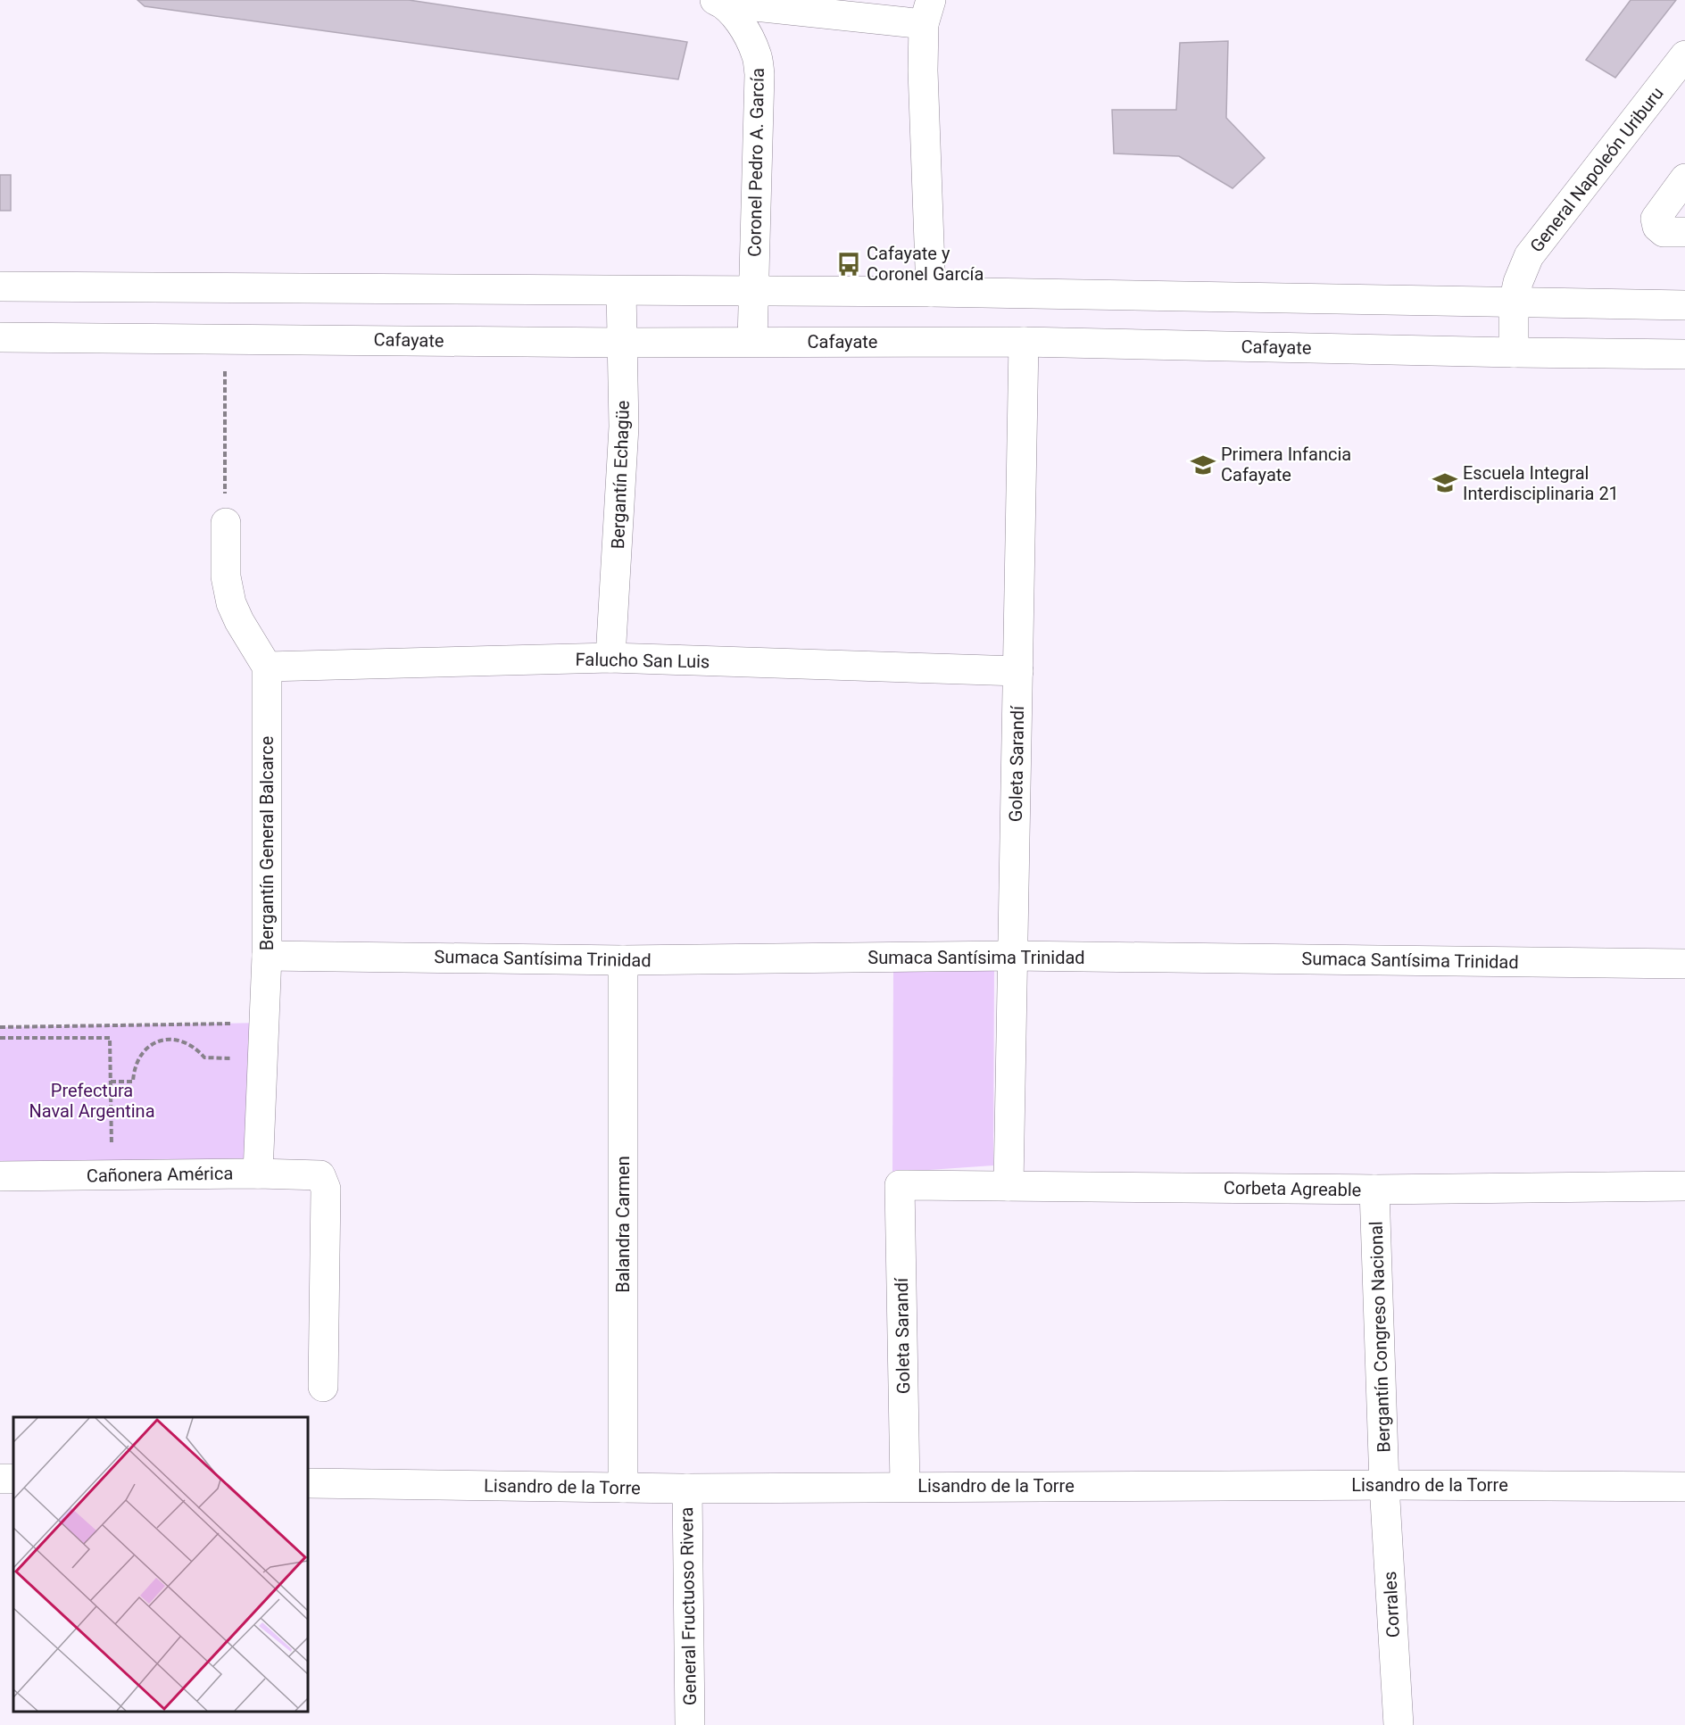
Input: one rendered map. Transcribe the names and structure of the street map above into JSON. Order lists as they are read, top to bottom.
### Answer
{
  "streets": {
    "street": [
      "Coronel Pedro A. García",
      "General Napoleón Uriburu",
      "Cafayate",
      "Bergantín Echagüe",
      "Falucho San Luis",
      "Goleta Sarandí",
      "Bergantín General Balcarce",
      "Sumaca Santísima Trinidad",
      "Cañonera América",
      "Corbeta Agreable",
      "Balandra Carmen",
      "Bergantín Congreso Nacional",
      "Lisandro de la Torre",
      "Corrales",
      "General Fructuoso Rivera"
    ]
  },
  "crossings": [
    ["Coronel Pedro A. García", "Cafayate"],
    ["General Napoleón Uriburu", "Cafayate"],
    ["Cafayate", "Bergantín Echagüe"],
    ["Cafayate", "Goleta Sarandí"],
    ["Bergantín Echagüe", "Falucho San Luis"],
    ["Falucho San Luis", "Goleta Sarandí"],
    ["Falucho San Luis", "Bergantín General Balcarce"],
    ["Goleta Sarandí", "Sumaca Santísima Trinidad"],
    ["Goleta Sarandí", "Corbeta Agreable"],
    ["Goleta Sarandí", "Lisandro de la Torre"],
    ["Bergantín General Balcarce", "Sumaca Santísima Trinidad"],
    ["Bergantín General Balcarce", "Cañonera América"],
    ["Sumaca Santísima Trinidad", "Balandra Carmen"],
    ["Corbeta Agreable", "Bergantín Congreso Nacional"],
    ["Balandra Carmen", "Lisandro de la Torre"],
    ["Bergantín Congreso Nacional", "Lisandro de la Torre"],
    ["Bergantín Congreso Nacional", "Corrales"],
    ["Lisandro de la Torre", "Corrales"],
    ["Lisandro de la Torre", "General Fructuoso Rivera"]
  ],
  "parks": ["Prefectura Naval Argentina"],
  "places": {
    "bus stop": ["Cafayate y Coronel García"],
    "school or university": ["Primera Infancia Cafayate", "Escuela Integral Interdisciplinaria 21"]
  }
}
